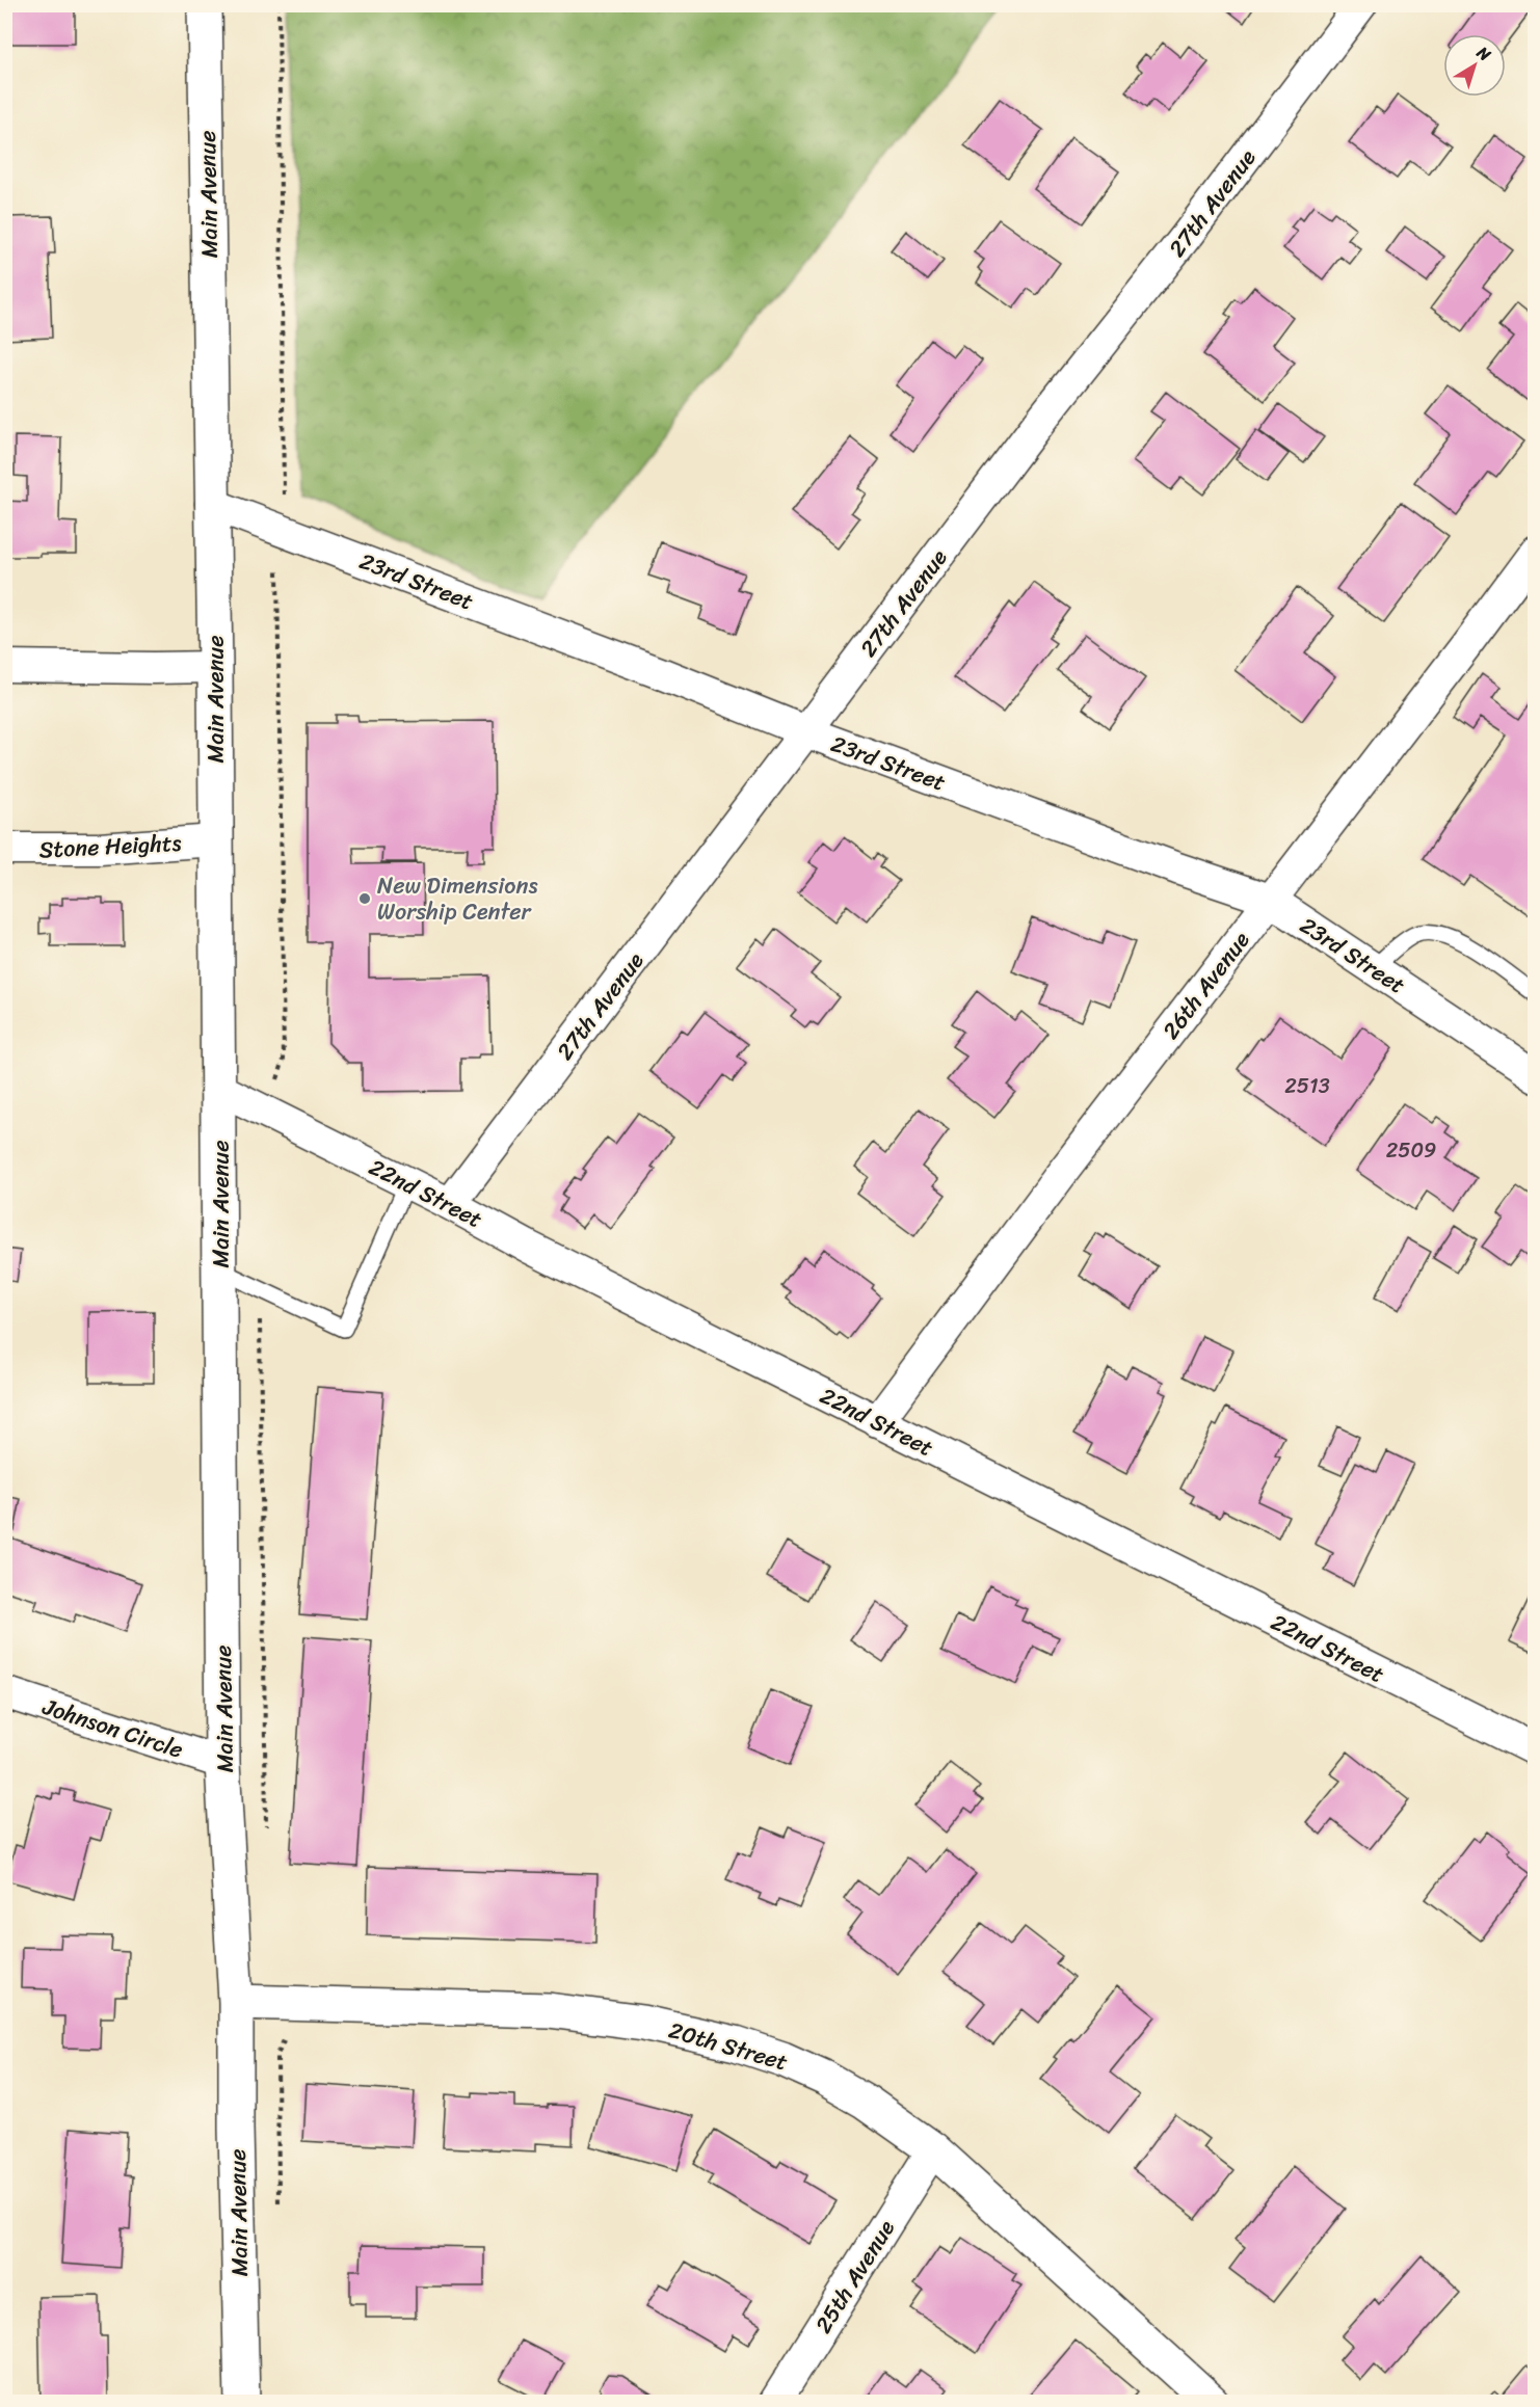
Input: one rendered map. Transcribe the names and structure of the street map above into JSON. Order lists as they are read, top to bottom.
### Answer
{
  "streets": {
    "main road": ["Main Avenue", "20th Street"],
    "street": [
      "27th Avenue",
      "23rd Street",
      "Stone Heights",
      "26th Avenue",
      "22nd Street",
      "Johnson Circle",
      "25th Avenue"
    ]
  },
  "crossings": [
    ["Main Avenue", "23rd Street"],
    ["Main Avenue", "Stone Heights"],
    ["Main Avenue", "22nd Street"],
    ["Main Avenue", "Johnson Circle"],
    ["Main Avenue", "20th Street"],
    ["27th Avenue", "23rd Street"],
    ["27th Avenue", "22nd Street"],
    ["23rd Street", "26th Avenue"],
    ["26th Avenue", "22nd Street"],
    ["20th Street", "25th Avenue"]
  ],
  "places": ["New Dimensions Worship Center"],
  "house_numbers": ["2513", "2509"],
  "north": "top right"
}
